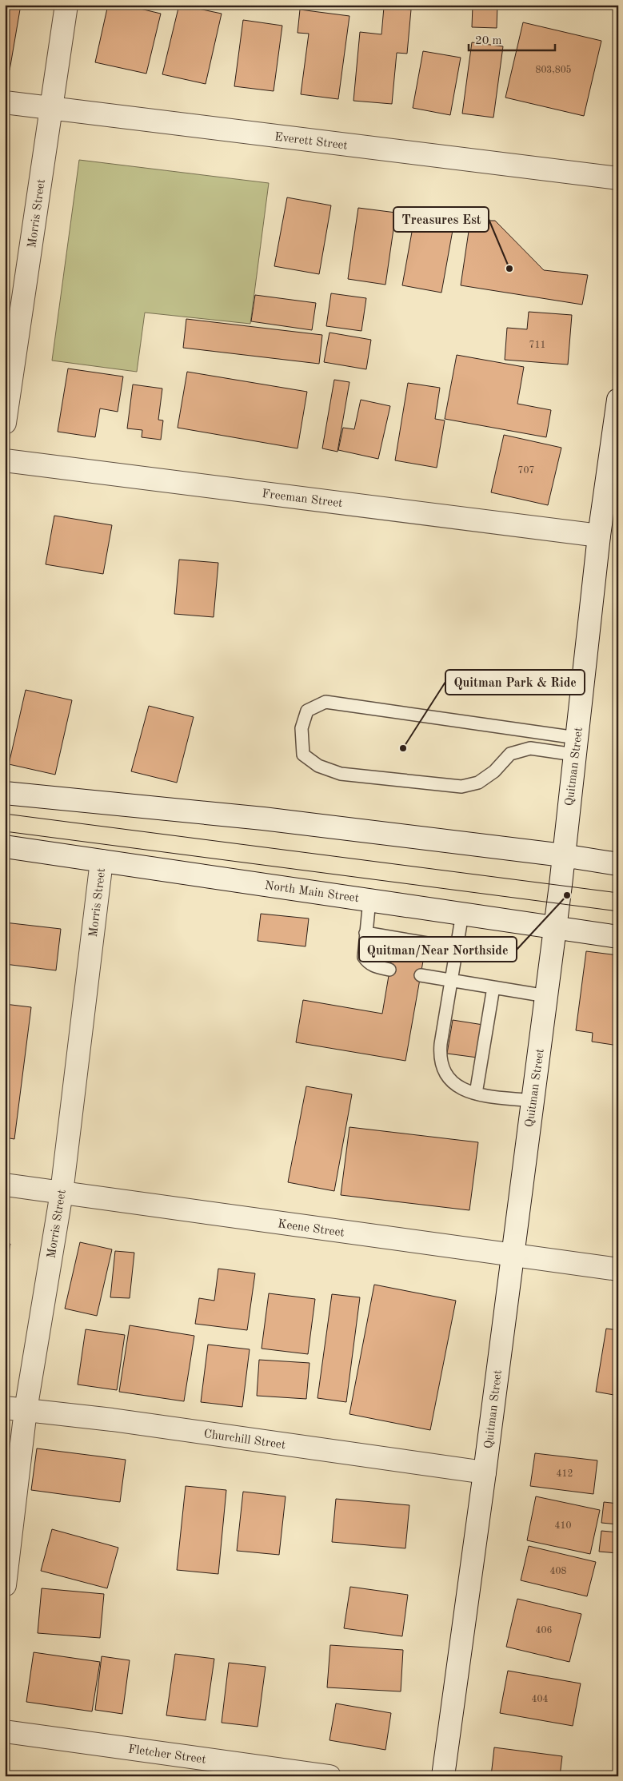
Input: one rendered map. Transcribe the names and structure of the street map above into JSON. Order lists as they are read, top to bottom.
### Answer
{
  "streets": {
    "street": [
      "Everett Street",
      "Morris Street",
      "Freeman Street",
      "Quitman Street",
      "North Main Street",
      "Keene Street",
      "Churchill Street",
      "Fletcher Street"
    ]
  },
  "crossings": [
    ["Everett Street", "Morris Street"],
    ["Morris Street", "North Main Street"],
    ["Morris Street", "Keene Street"],
    ["Morris Street", "Churchill Street"],
    ["Freeman Street", "Quitman Street"],
    ["Quitman Street", "North Main Street"],
    ["Quitman Street", "Keene Street"],
    ["Quitman Street", "Churchill Street"]
  ],
  "places": ["Treasures Est", "Quitman Park & Ride", "Quitman/Near Northside"],
  "house_numbers": [
    "803,805",
    "711",
    "707",
    "412",
    "410",
    "408",
    "406",
    "404"
  ],
  "scale_bar": "20 m"
}
